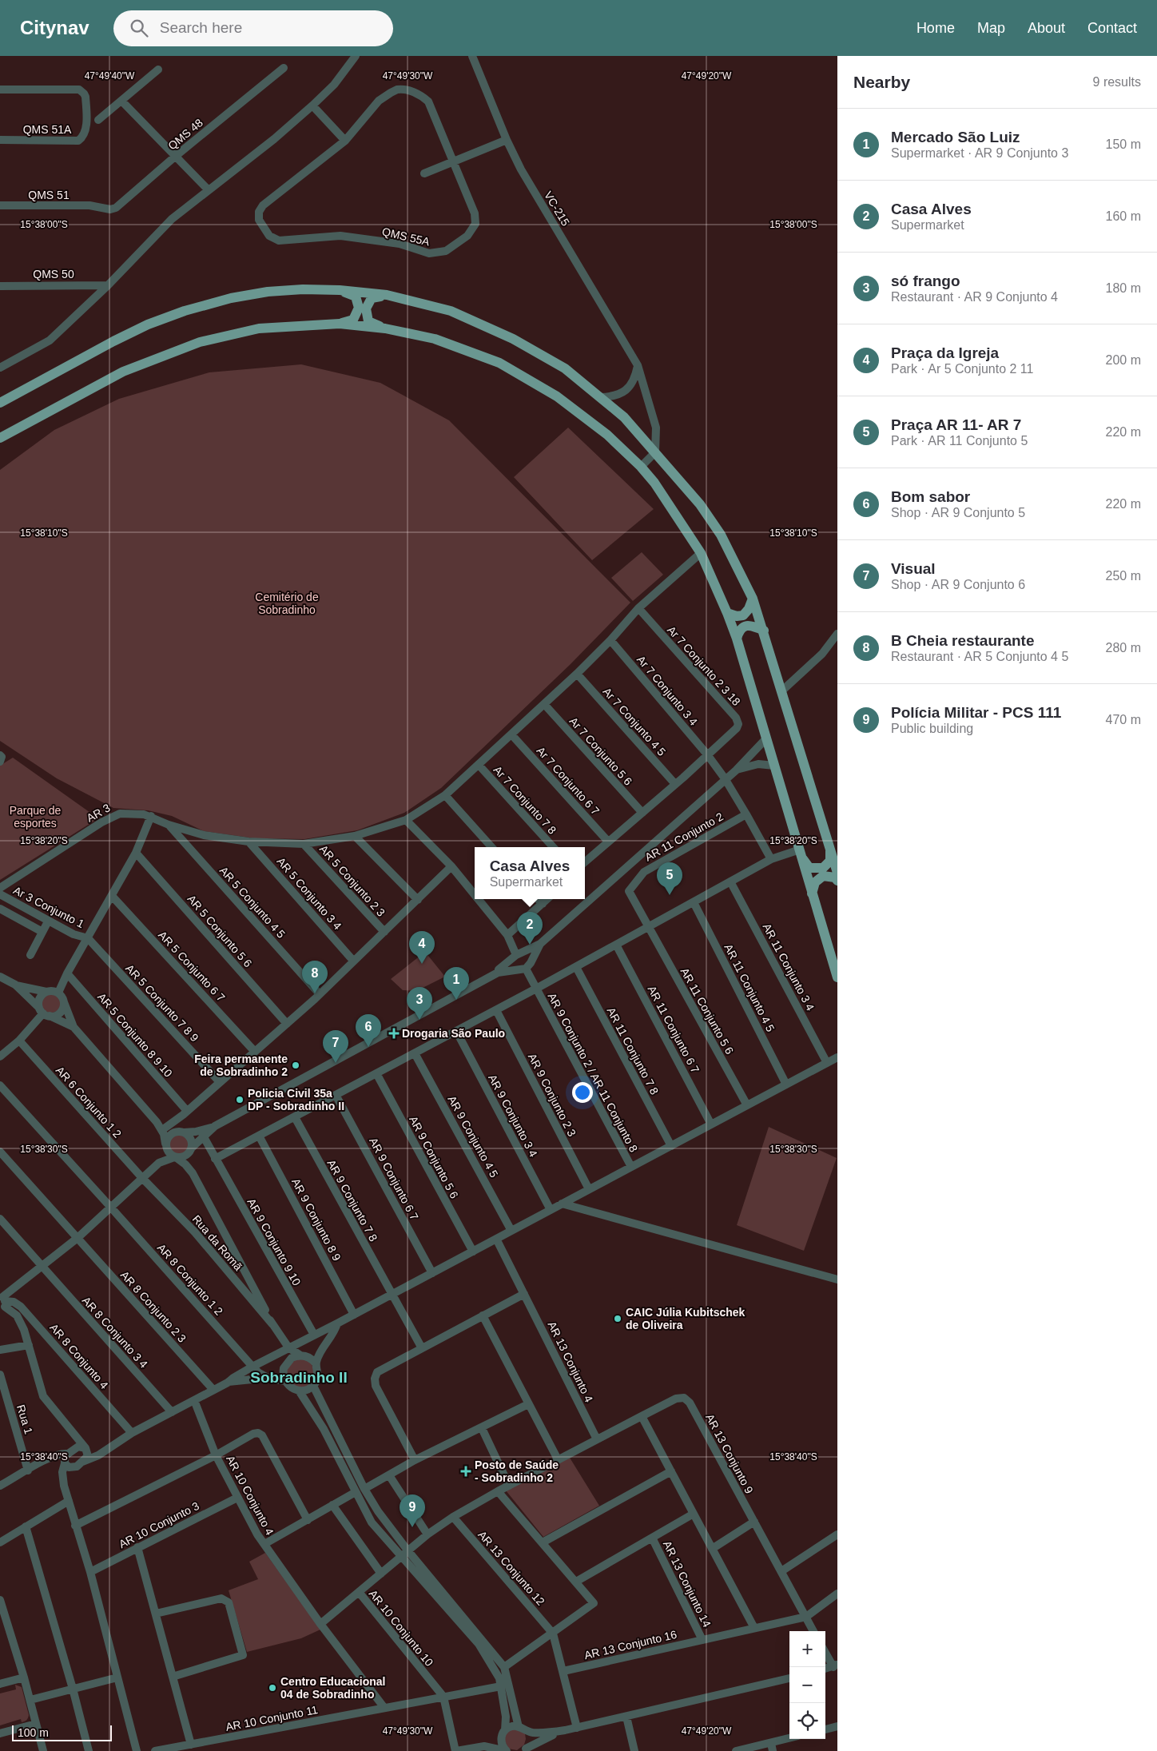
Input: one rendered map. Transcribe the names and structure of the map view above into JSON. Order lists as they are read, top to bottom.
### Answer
{
  "streets": {
    "street": [
      "QMS 51A",
      "QMS 48",
      "QMS 51",
      "VC-215",
      "QMS 55A",
      "QMS 50",
      "Ar 7 Conjunto 2 3 18",
      "Ar 7 Conjunto 3 4",
      "Ar 7 Conjunto 4 5",
      "Ar 7 Conjunto 5 6",
      "Ar 7 Conjunto 6 7",
      "Ar 7 Conjunto 7 8",
      "AR 3",
      "AR 11 Conjunto 2",
      "AR 5 Conjunto 2 3",
      "AR 5 Conjunto 3 4",
      "AR 5 Conjunto 4 5",
      "Ar 3 Conjunto 1",
      "AR 5 Conjunto 5 6",
      "AR 5 Conjunto 6 7",
      "AR 11 Conjunto 3 4",
      "AR 11 Conjunto 4 5",
      "AR 5 Conjunto 7 8 9",
      "AR 11 Conjunto 5 6",
      "AR 11 Conjunto 6 7",
      "AR 5 Conjunto 8 9 10",
      "AR 11 Conjunto 7 8",
      "AR 9 Conjunto 2 / AR 11 Conjunto 8",
      "AR 9 Conjunto 2 3",
      "AR 6 Conjunto 1 2",
      "AR 9 Conjunto 3 4",
      "AR 9 Conjunto 4 5",
      "AR 9 Conjunto 5 6",
      "AR 9 Conjunto 6 7",
      "AR 9 Conjunto 7 8",
      "AR 9 Conjunto 8 9",
      "AR 9 Conjunto 9 10",
      "Rua da Romã",
      "AR 8 Conjunto 1 2",
      "AR 8 Conjunto 2 3",
      "AR 8 Conjunto 3 4",
      "AR 8 Conjunto 4",
      "AR 13 Conjunto 4",
      "Rua 1",
      "AR 13 Conjunto 9",
      "AR 10 Conjunto 4",
      "AR 10 Conjunto 3",
      "AR 13 Conjunto 12",
      "AR 13 Conjunto 14",
      "AR 10 Conjunto 10",
      "AR 13 Conjunto 16",
      "AR 10 Conjunto 11"
    ]
  },
  "crossings": [
    ["QMS 48", "QMS 51"],
    ["Ar 7 Conjunto 2 3 18", "Ar 7 Conjunto 3 4"],
    ["Ar 7 Conjunto 3 4", "AR 11 Conjunto 2"],
    ["AR 11 Conjunto 2", "AR 11 Conjunto 5 6"],
    ["Ar 3 Conjunto 1", "AR 5 Conjunto 7 8 9"],
    ["AR 6 Conjunto 1 2", "Rua da Romã"],
    ["AR 13 Conjunto 9", "AR 13 Conjunto 16"],
    ["AR 10 Conjunto 4", "AR 10 Conjunto 3"],
    ["AR 13 Conjunto 14", "AR 13 Conjunto 16"],
    ["AR 10 Conjunto 10", "AR 10 Conjunto 11"]
  ],
  "districts": ["Sobradinho II"],
  "parks": ["Cemitério de Sobradinho", "Parque de esportes"],
  "places": {
    "health": ["Drogaria São Paulo", "Posto de Saúde - Sobradinho 2"],
    "other": [
      "Feira permanente de Sobradinho 2",
      "Policia Civil 35a DP - Sobradinho II",
      "CAIC Júlia Kubitschek de Oliveira",
      "Centro Educacional 04 de Sobradinho"
    ]
  },
  "scale_bar": "100 m",
  "page": {
    "header": "Citynav",
    "search": "Search here",
    "nav": [
      "Home",
      "Map",
      "About",
      "Contact"
    ],
    "heading": ["Nearby", "9 results"],
    "list": [
      {
        "mark": "1",
        "name": "Mercado São Luiz",
        "note": "Supermarket · AR 9 Conjunto 3",
        "value": "150 m"
      },
      {
        "mark": "2",
        "name": "Casa Alves",
        "note": "Supermarket",
        "value": "160 m"
      },
      {
        "mark": "3",
        "name": "só frango",
        "note": "Restaurant · AR 9 Conjunto 4",
        "value": "180 m"
      },
      {
        "mark": "4",
        "name": "Praça da Igreja",
        "note": "Park · Ar 5 Conjunto 2 11",
        "value": "200 m"
      },
      {
        "mark": "5",
        "name": "Praça AR 11- AR 7",
        "note": "Park · AR 11 Conjunto 5",
        "value": "220 m"
      },
      {
        "mark": "6",
        "name": "Bom sabor",
        "note": "Shop · AR 9 Conjunto 5",
        "value": "220 m"
      },
      {
        "mark": "7",
        "name": "Visual",
        "note": "Shop · AR 9 Conjunto 6",
        "value": "250 m"
      },
      {
        "mark": "8",
        "name": "B Cheia restaurante",
        "note": "Restaurant · AR 5 Conjunto 4 5",
        "value": "280 m"
      },
      {
        "mark": "9",
        "name": "Polícia Militar - PCS 111",
        "note": "Public building",
        "value": "470 m"
      }
    ],
    "popup": ["Casa Alves", "Supermarket"],
    "pins": [
      "5",
      "2",
      "4",
      "8",
      "1",
      "3",
      "6",
      "7",
      "9"
    ],
    "map_buttons": ["+", "−"],
    "scale": "100 m"
  },
  "coordinates": [
    "47°49'40\"W",
    "47°49'30\"W",
    "47°49'20\"W",
    "15°38'00\"S",
    "15°38'10\"S",
    "15°38'20\"S",
    "15°38'30\"S",
    "15°38'40\"S"
  ]
}
